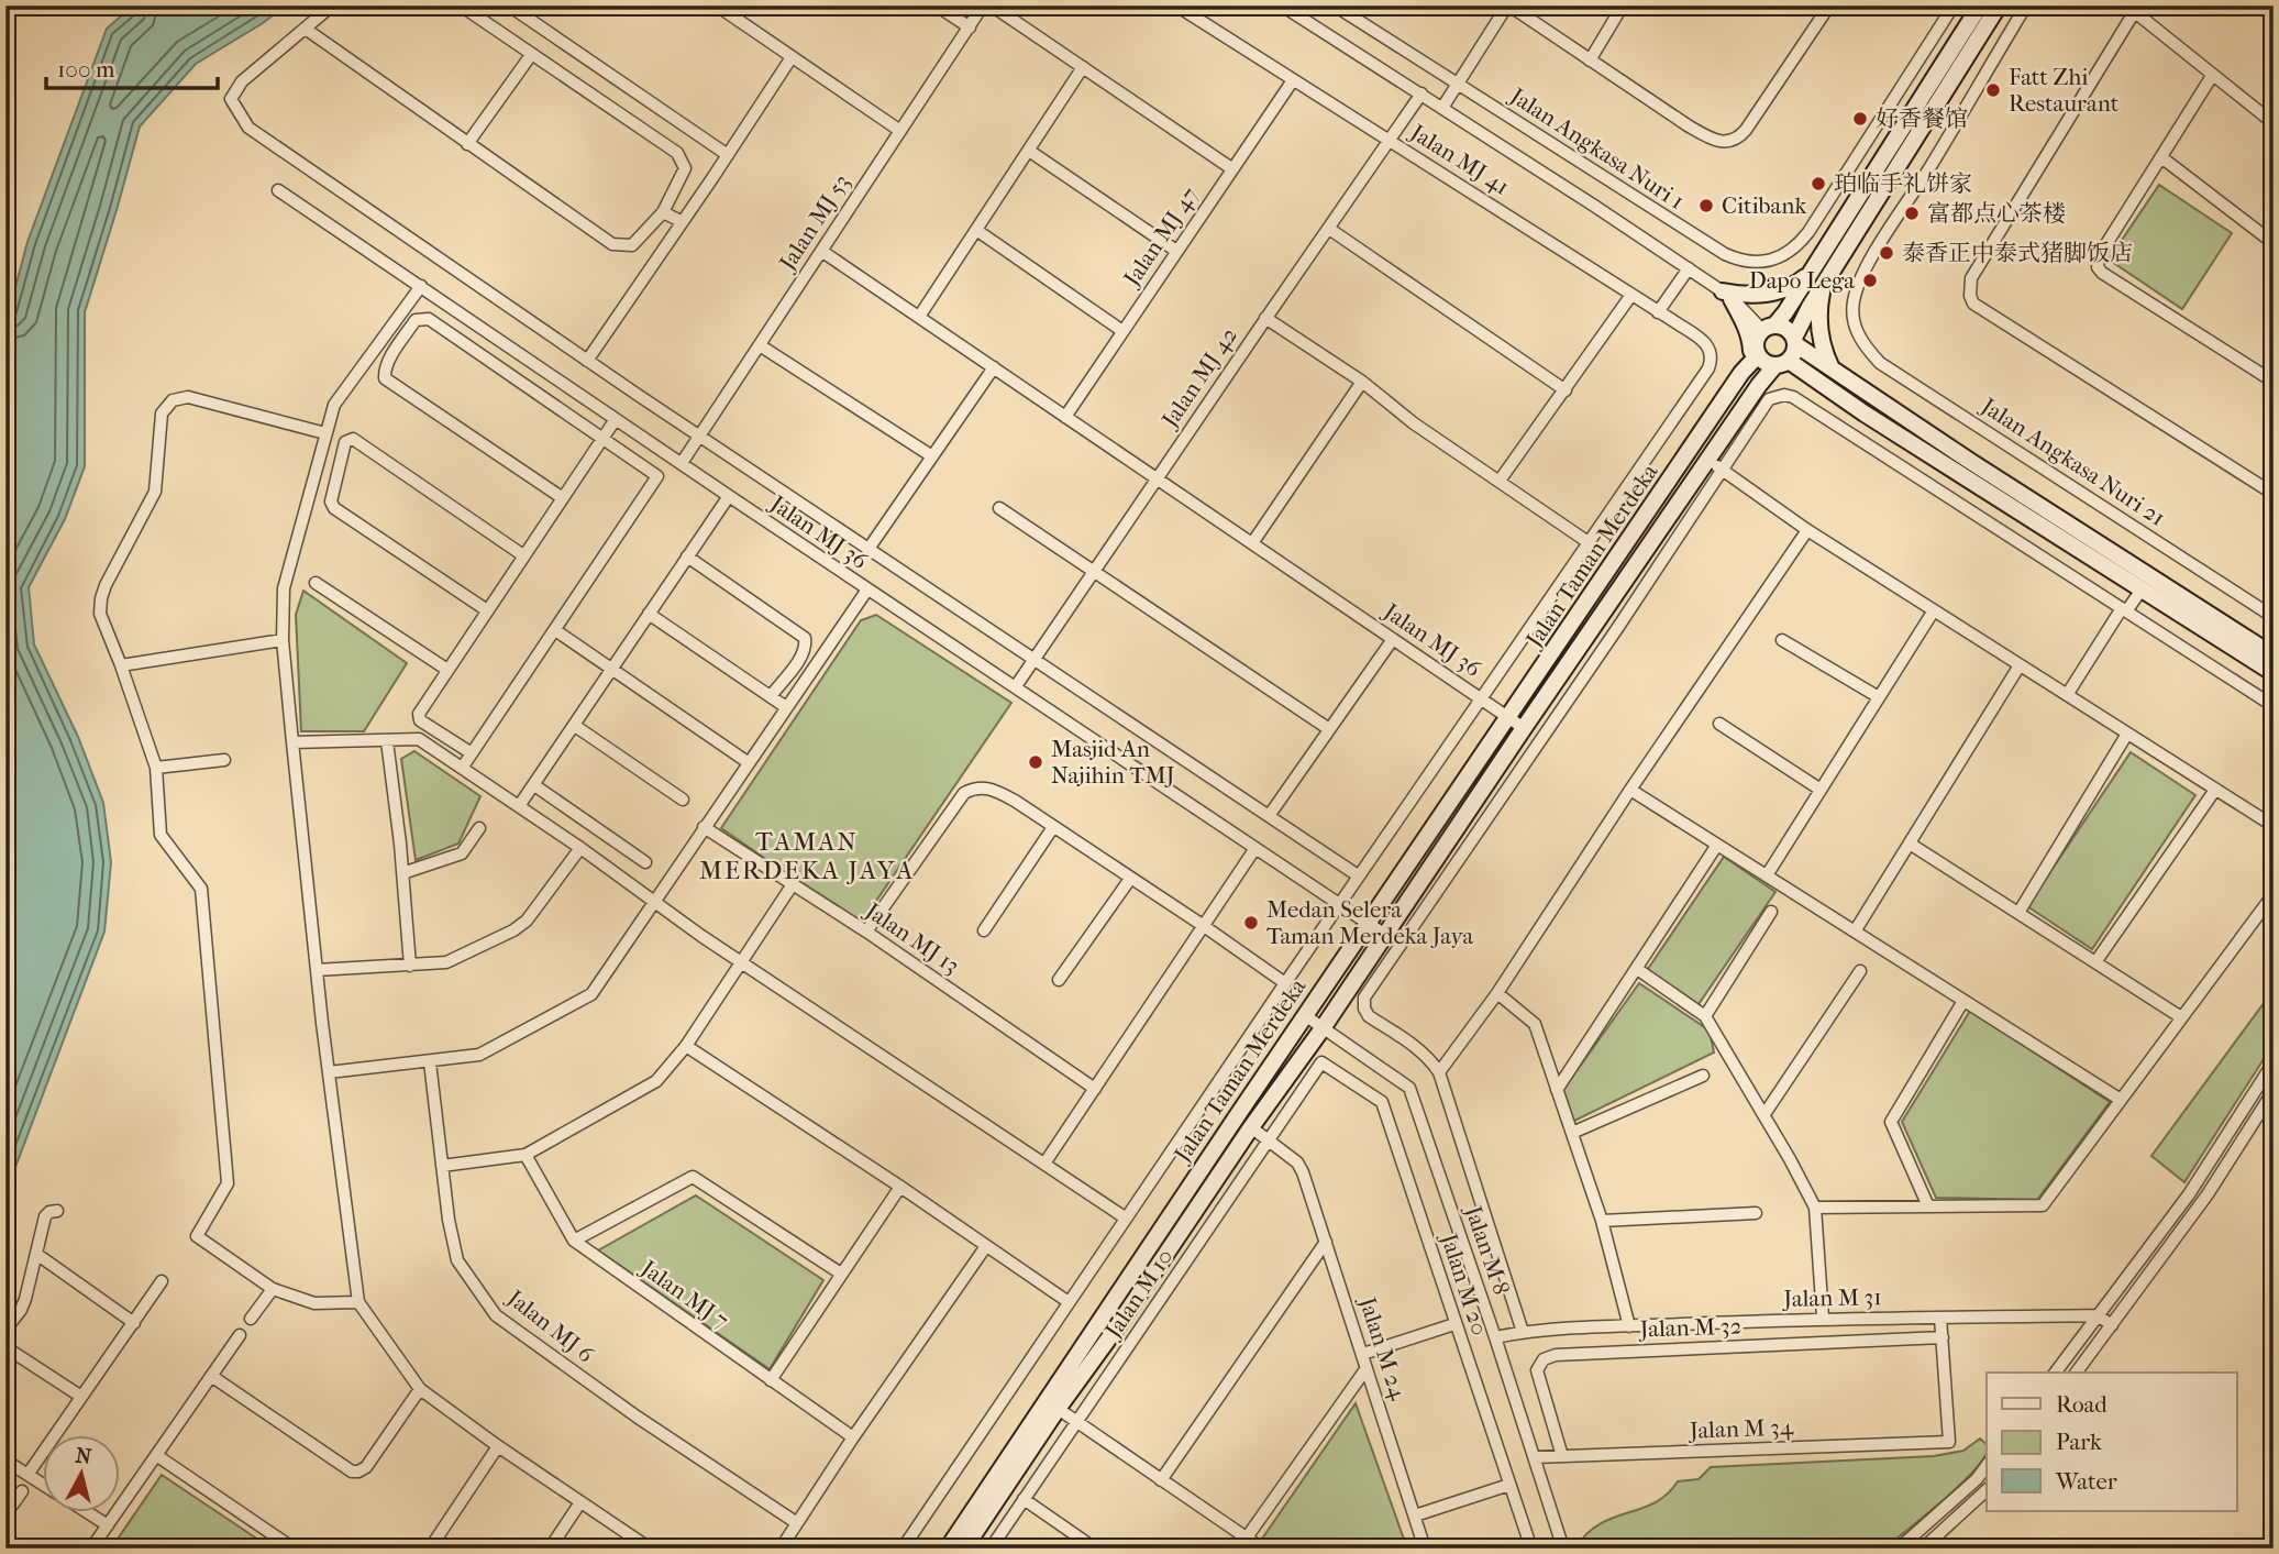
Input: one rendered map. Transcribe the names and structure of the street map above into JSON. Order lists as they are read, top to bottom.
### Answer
{
  "streets": {
    "main road": ["Jalan Taman Merdeka"],
    "street": [
      "Jalan Angkasa Nuri 1",
      "Jalan MJ 41",
      "Jalan MJ 53",
      "Jalan MJ 47",
      "Jalan MJ 42",
      "Jalan Angkasa Nuri 21",
      "Jalan MJ 36",
      "Jalan MJ 13",
      "Jalan M 8",
      "Jalan M 20",
      "Jalan M 10",
      "Jalan MJ 7",
      "Jalan M 31",
      "Jalan MJ 6",
      "Jalan M 32",
      "Jalan M 24",
      "Jalan M 34"
    ]
  },
  "crossings": [
    ["Jalan MJ 41", "Jalan MJ 47"],
    ["Jalan MJ 41", "Jalan MJ 42"],
    ["Jalan MJ 53", "Jalan MJ 36"],
    ["Jalan MJ 47", "Jalan MJ 36"],
    ["Jalan MJ 42", "Jalan MJ 36"],
    ["Jalan MJ 36", "Jalan Taman Merdeka"],
    ["Jalan Taman Merdeka", "Jalan M 8"],
    ["Jalan M 8", "Jalan M 31"],
    ["Jalan M 8", "Jalan M 34"],
    ["Jalan M 20", "Jalan M 10"],
    ["Jalan M 10", "Jalan M 24"],
    ["Jalan M 32", "Jalan M 34"]
  ],
  "districts": ["TAMAN MERDEKA JAYA"],
  "places": [
    "Fatt Zhi Restaurant",
    "好香餐馆",
    "珀临手礼饼家",
    "Citibank",
    "富都点心茶楼",
    "泰香正中泰式猪脚饭店",
    "Dapo Lega",
    "Masjid An Najihin TMJ",
    "Medan Selera Taman Merdeka Jaya"
  ],
  "legend": ["Road", "Park", "Water"],
  "scale_bar": "100 m",
  "north": "top"
}
